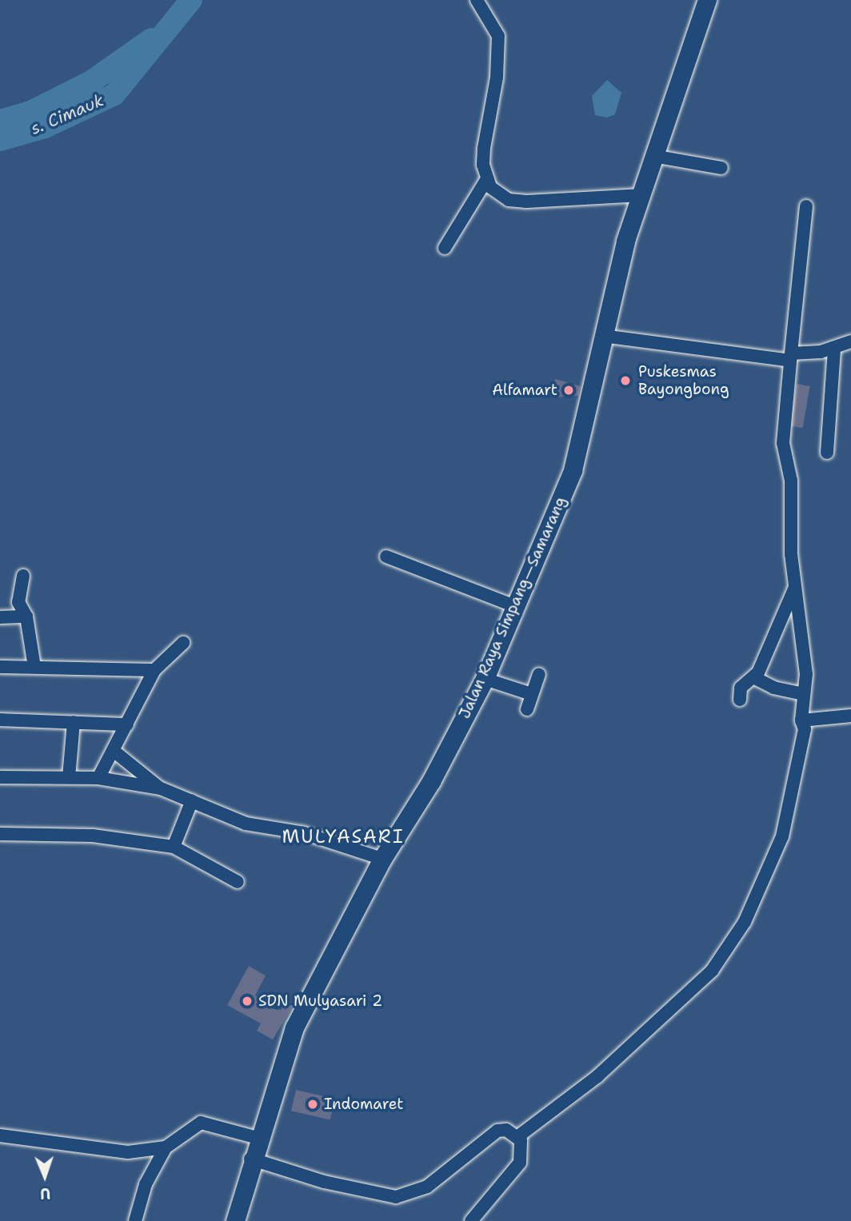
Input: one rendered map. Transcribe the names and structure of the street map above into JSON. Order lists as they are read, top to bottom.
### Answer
{
  "streets": {
    "main road": ["Jalan Raya Simpang—Samarang"]
  },
  "districts": ["MULYASARI"],
  "water": ["s. Cimauk"],
  "places": [
    "Puskesmas Bayongbong",
    "Alfamart",
    "SDN Mulyasari 2",
    "Indomaret"
  ],
  "north": "bottom"
}
